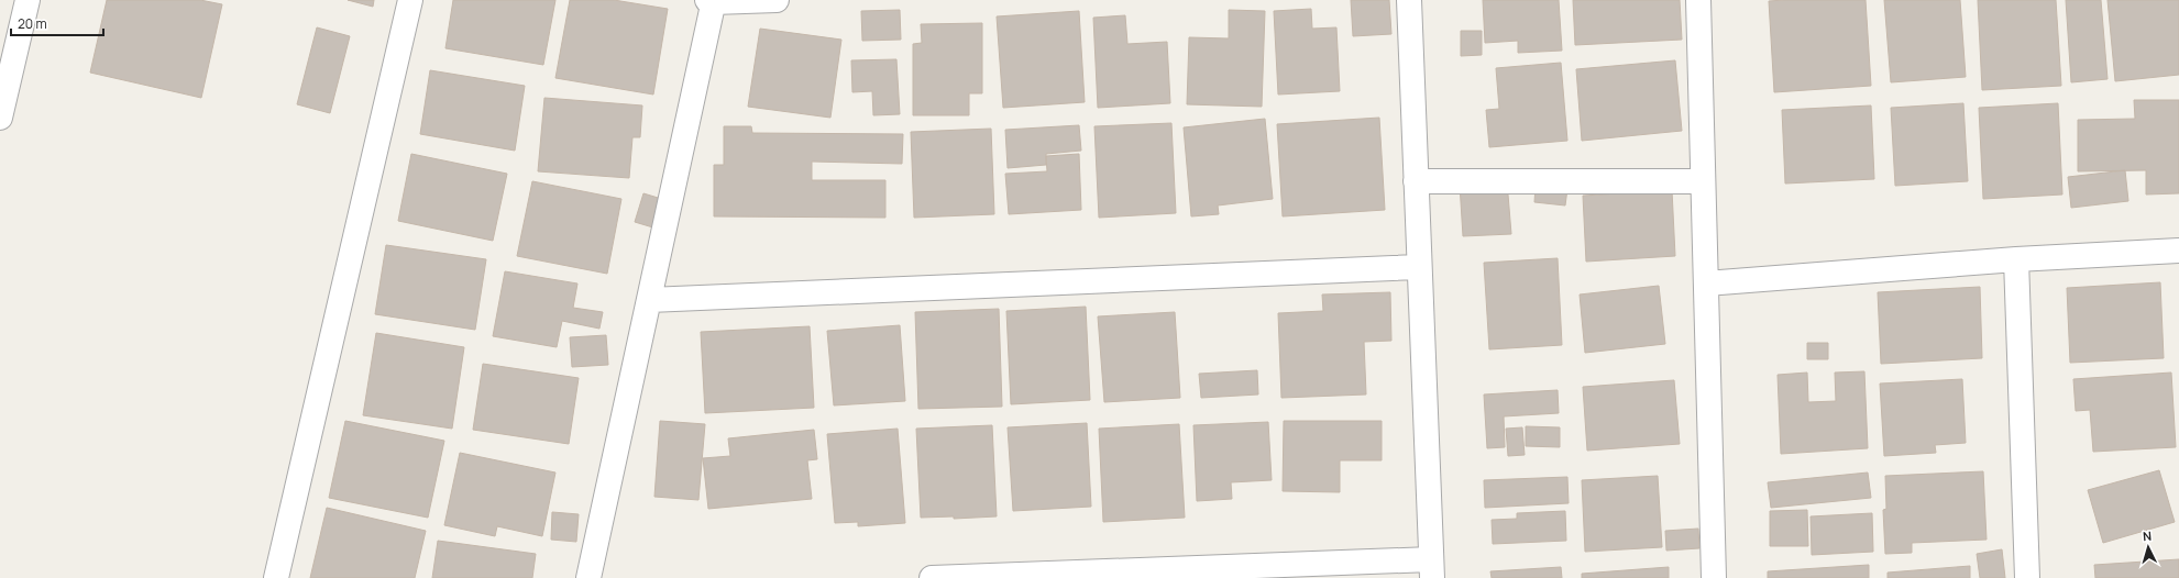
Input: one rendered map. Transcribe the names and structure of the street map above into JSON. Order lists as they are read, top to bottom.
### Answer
{
  "scale_bar": "20 m",
  "north": "top"
}
